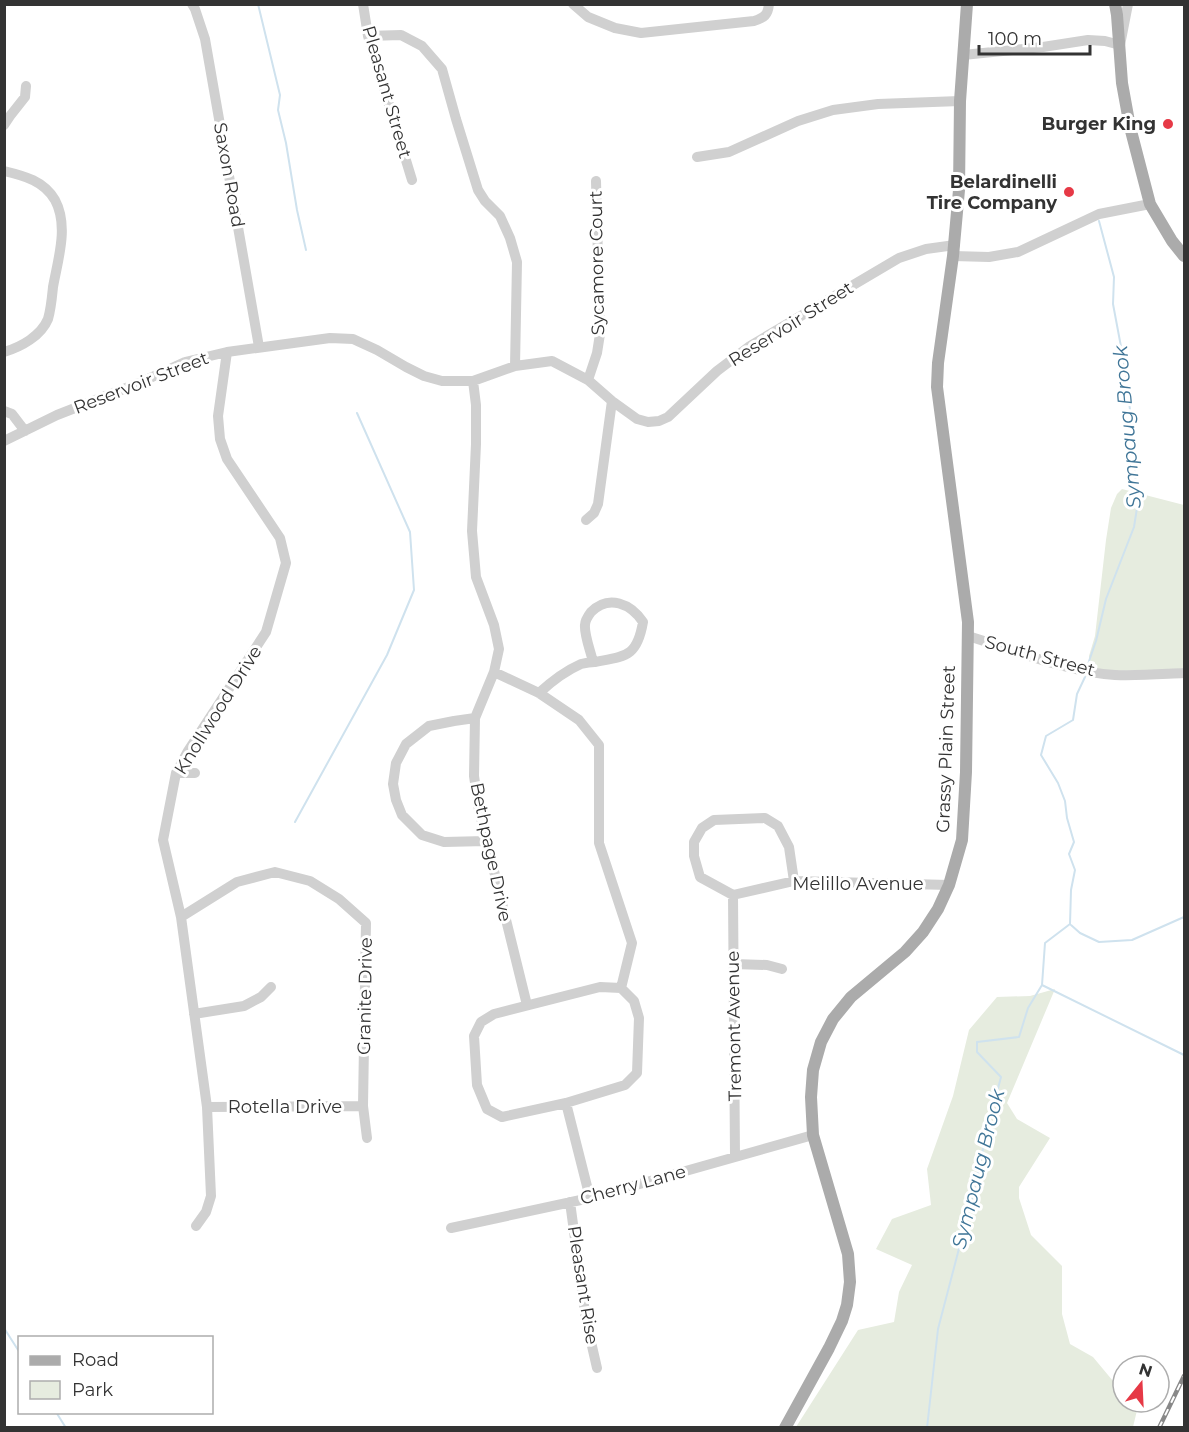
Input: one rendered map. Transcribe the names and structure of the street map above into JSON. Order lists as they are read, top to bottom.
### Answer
{
  "streets": {
    "main road": ["Grassy Plain Street"],
    "street": [
      "Pleasant Street",
      "Saxon Road",
      "Sycamore Court",
      "Reservoir Street",
      "South Street",
      "Knollwood Drive",
      "Bethpage Drive",
      "Melillo Avenue",
      "Granite Drive",
      "Tremont Avenue",
      "Rotella Drive",
      "Cherry Lane",
      "Pleasant Rise"
    ]
  },
  "crossings": [
    ["Saxon Road", "Reservoir Street"],
    ["Sycamore Court", "Reservoir Street"],
    ["Reservoir Street", "Knollwood Drive"],
    ["Reservoir Street", "Grassy Plain Street"],
    ["Reservoir Street", "Bethpage Drive"],
    ["South Street", "Grassy Plain Street"],
    ["Knollwood Drive", "Granite Drive"],
    ["Knollwood Drive", "Rotella Drive"],
    ["Grassy Plain Street", "Melillo Avenue"],
    ["Grassy Plain Street", "Cherry Lane"],
    ["Melillo Avenue", "Tremont Avenue"],
    ["Granite Drive", "Rotella Drive"],
    ["Tremont Avenue", "Cherry Lane"],
    ["Cherry Lane", "Pleasant Rise"]
  ],
  "water": ["Sympaug Brook"],
  "places": ["Burger King", "Belardinelli Tire Company"],
  "legend": ["Road", "Park"],
  "scale_bar": "100 m",
  "north": "top"
}
